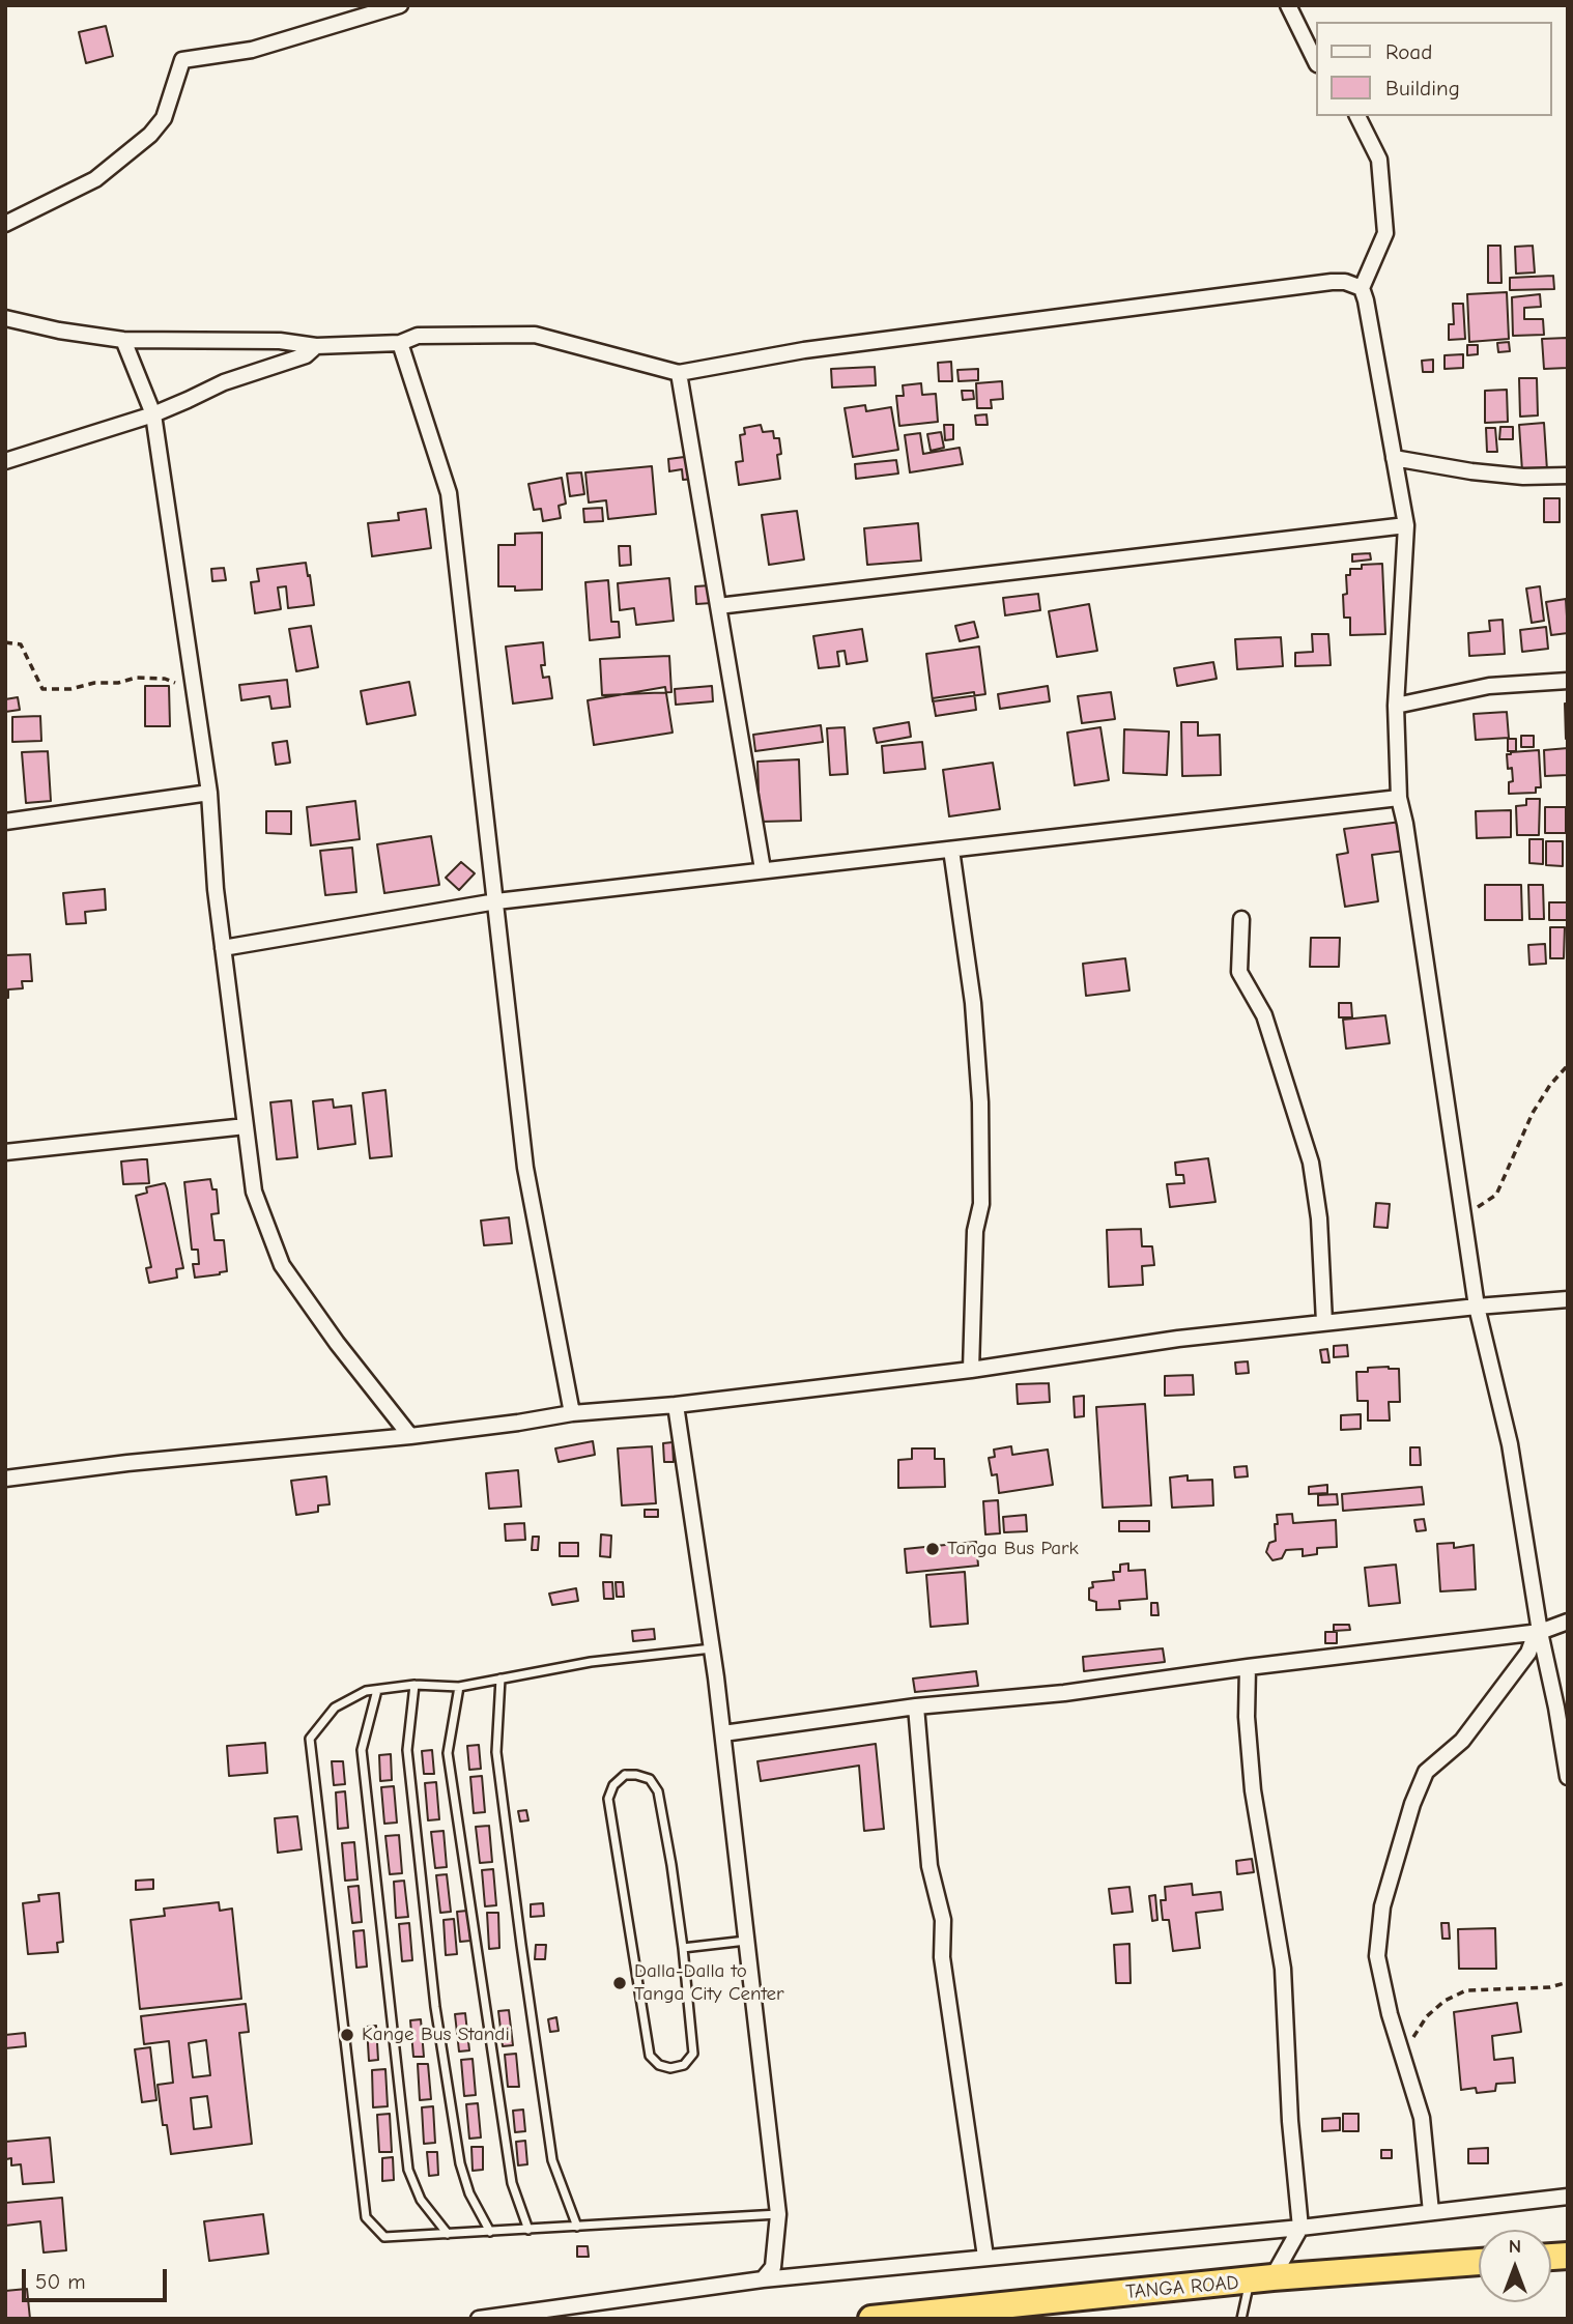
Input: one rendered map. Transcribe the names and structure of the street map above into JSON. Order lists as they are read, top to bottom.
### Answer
{
  "streets": {
    "highway": ["TANGA ROAD"]
  },
  "places": ["Tanga Bus Park", "Dalla-Dalla to Tanga City Center", "Kange Bus Standi"],
  "legend": ["Road", "Building"],
  "scale_bar": "50 m",
  "north": "top"
}
